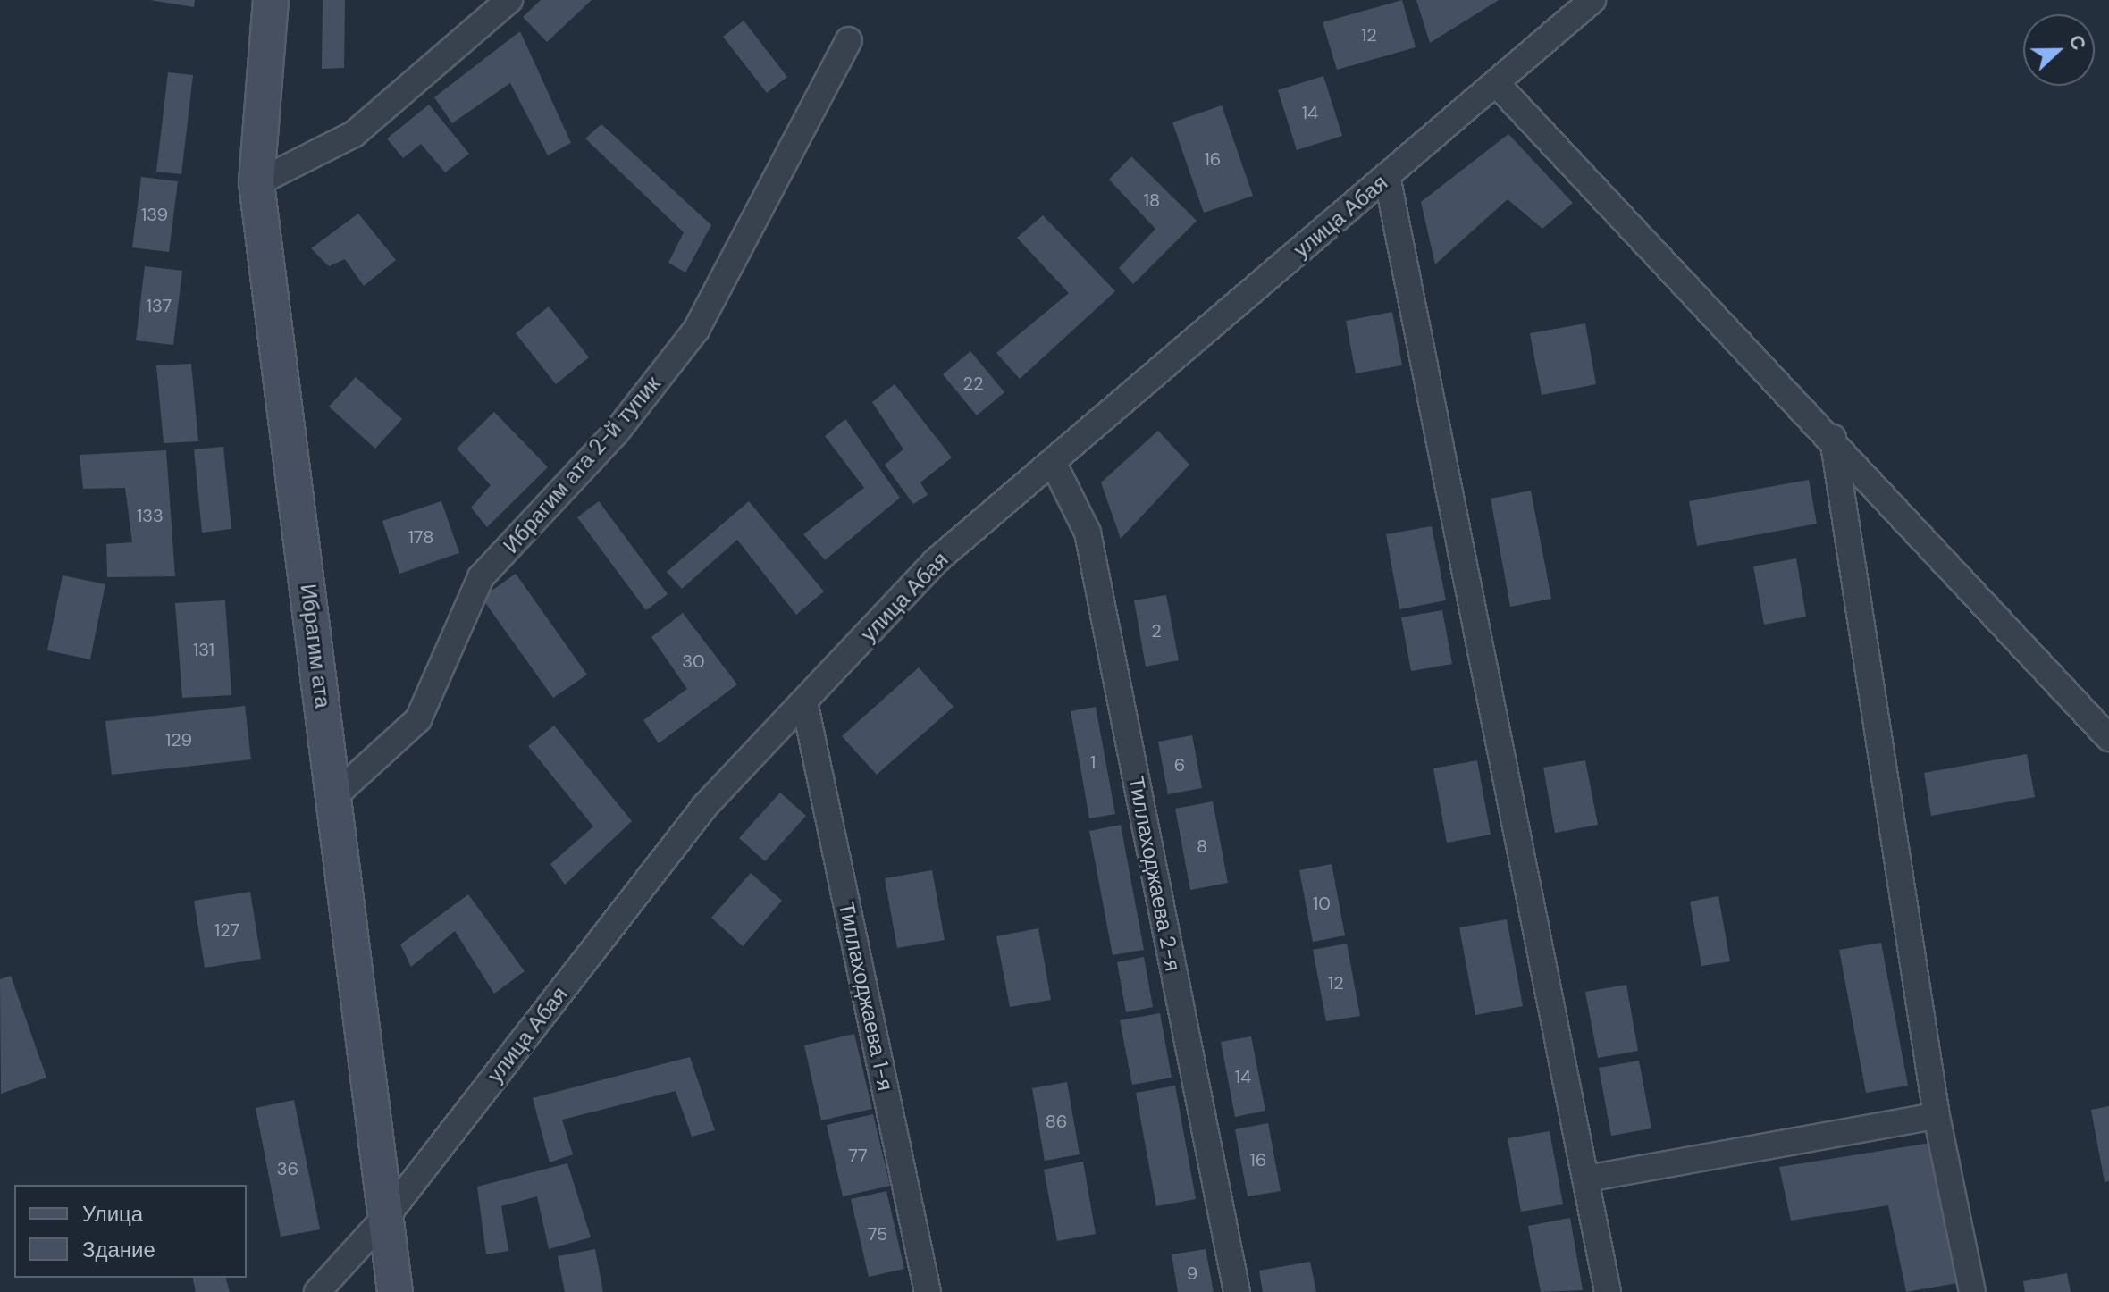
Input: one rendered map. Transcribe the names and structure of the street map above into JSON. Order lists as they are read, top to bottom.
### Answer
{
  "streets": {
    "street": [
      "улица Абая",
      "Ибрагим ата 2-й тупик",
      "Ибрагим ата",
      "Тиллаходжаева 2-я",
      "Тиллаходжаева 1-я"
    ]
  },
  "crossings": [
    ["улица Абая", "Ибрагим ата"],
    ["улица Абая", "Тиллаходжаева 2-я"],
    ["улица Абая", "Тиллаходжаева 1-я"],
    ["Ибрагим ата 2-й тупик", "Ибрагим ата"]
  ],
  "house_numbers": [
    "12",
    "14",
    "16",
    "18",
    "139",
    "137",
    "22",
    "133",
    "178",
    "2",
    "131",
    "30",
    "129",
    "1",
    "6",
    "8",
    "10",
    "127",
    "12",
    "14",
    "86",
    "77",
    "16",
    "36",
    "75",
    "9"
  ],
  "legend": ["Улица", "Здание"],
  "north": "right"
}
